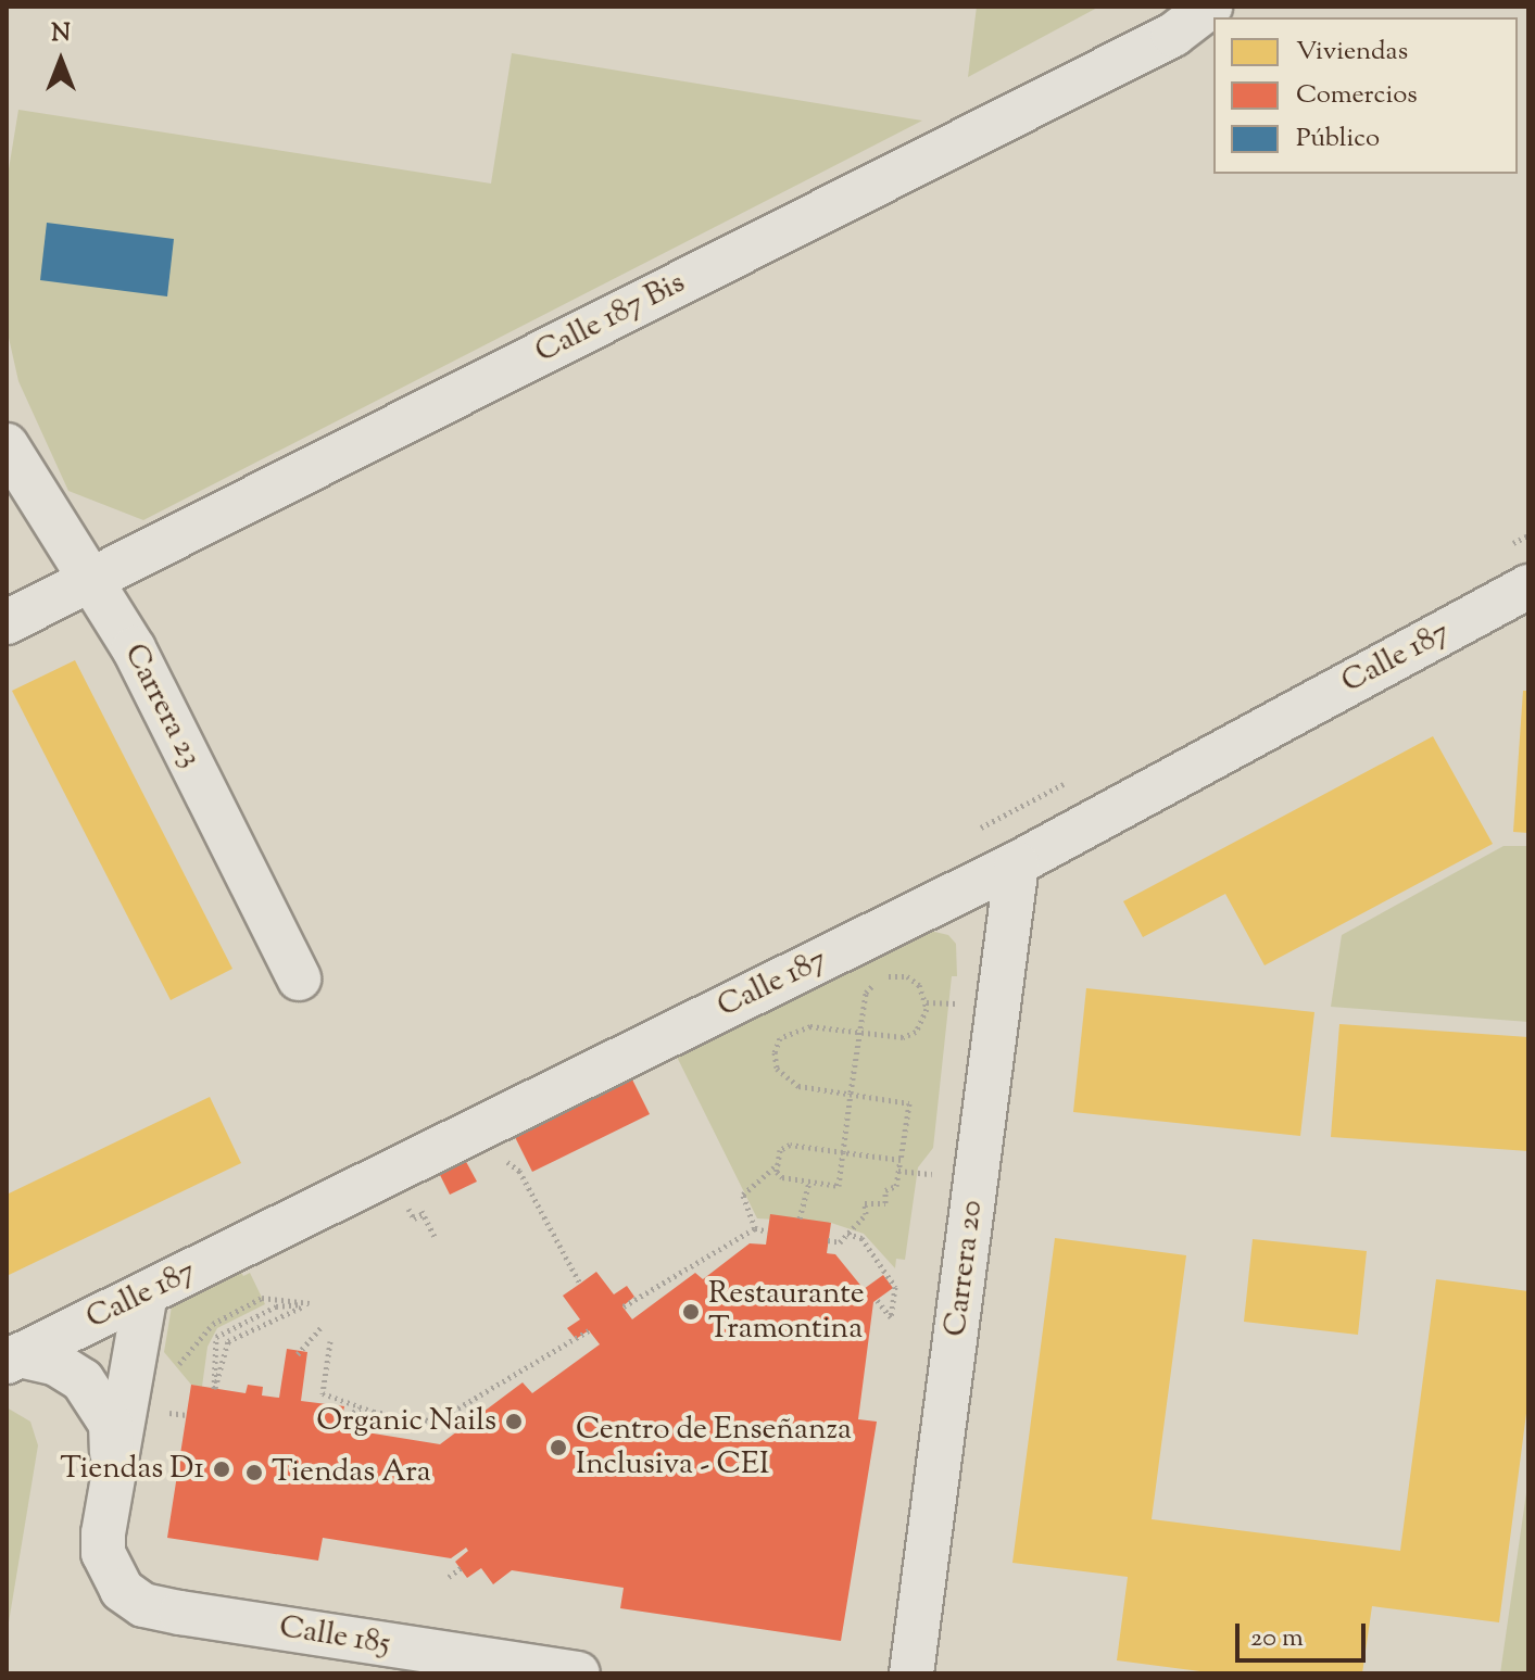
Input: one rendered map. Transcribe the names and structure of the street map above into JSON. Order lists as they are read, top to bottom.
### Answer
{
  "streets": {
    "street": [
      "Calle 187 Bis",
      "Calle 187",
      "Carrera 23",
      "Carrera 20",
      "Calle 185"
    ]
  },
  "crossings": [
    ["Calle 187 Bis", "Carrera 23"],
    ["Calle 187", "Carrera 20"]
  ],
  "places": [
    "Restaurante Tramontina",
    "Organic Nails",
    "Centro de Enseñanza Inclusiva - CEI",
    "Tiendas D1",
    "Tiendas Ara"
  ],
  "legend": ["Viviendas", "Comercios", "Público"],
  "scale_bar": "20 m",
  "north": "top"
}
